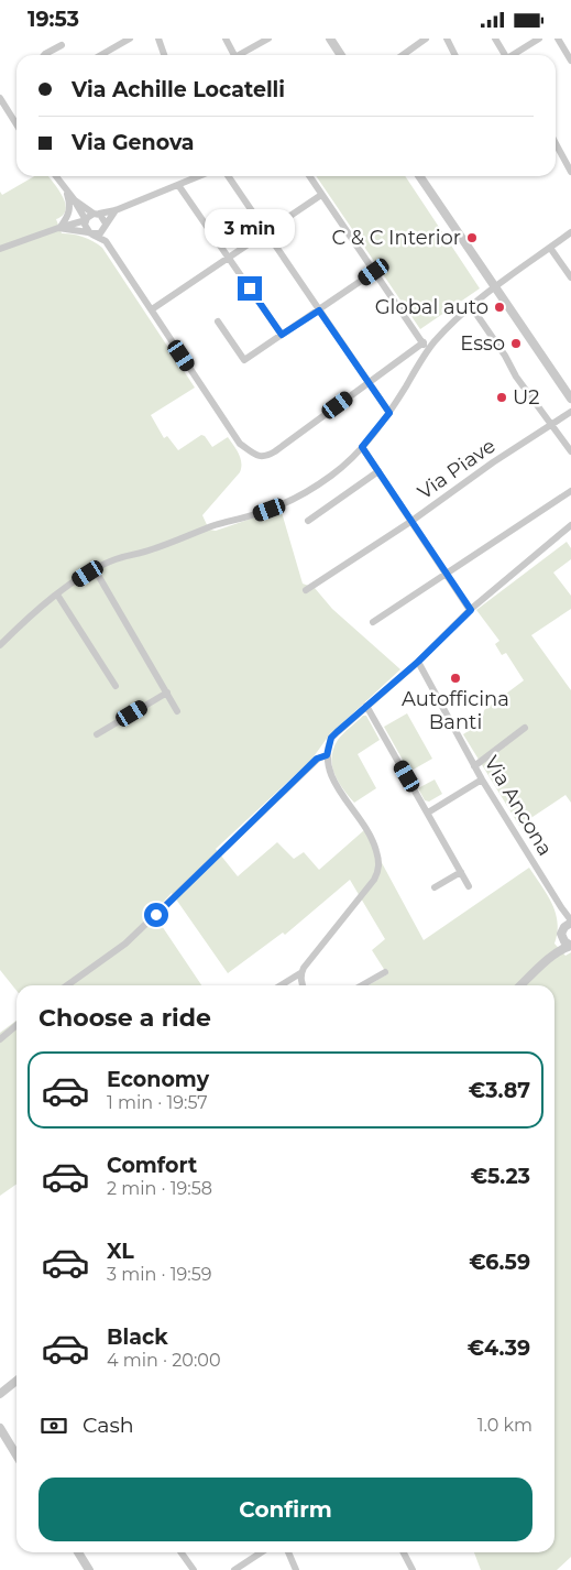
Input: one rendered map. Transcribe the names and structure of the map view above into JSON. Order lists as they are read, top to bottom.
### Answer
{
  "streets": {
    "street": ["Via Piave", "Via Ancona"]
  },
  "places": [
    "C & C Interior",
    "Global auto",
    "Esso",
    "U2",
    "Autofficina Banti"
  ],
  "page": {
    "status": "19:53",
    "banner": ["Via Achille Locatelli", "Via Genova"],
    "bubble": "3 min",
    "heading": "Choose a ride",
    "list": [
      {
        "name": "Economy",
        "note": "1 min · 19:57",
        "value": "€3.87"
      },
      {
        "name": "Comfort",
        "note": "2 min · 19:58",
        "value": "€5.23"
      },
      {
        "name": "XL",
        "note": "3 min · 19:59",
        "value": "€6.59"
      },
      {
        "name": "Black",
        "note": "4 min · 20:00",
        "value": "€4.39"
      }
    ],
    "pay": ["Cash", "1.0 km"],
    "buttons": "Confirm"
  }
}
